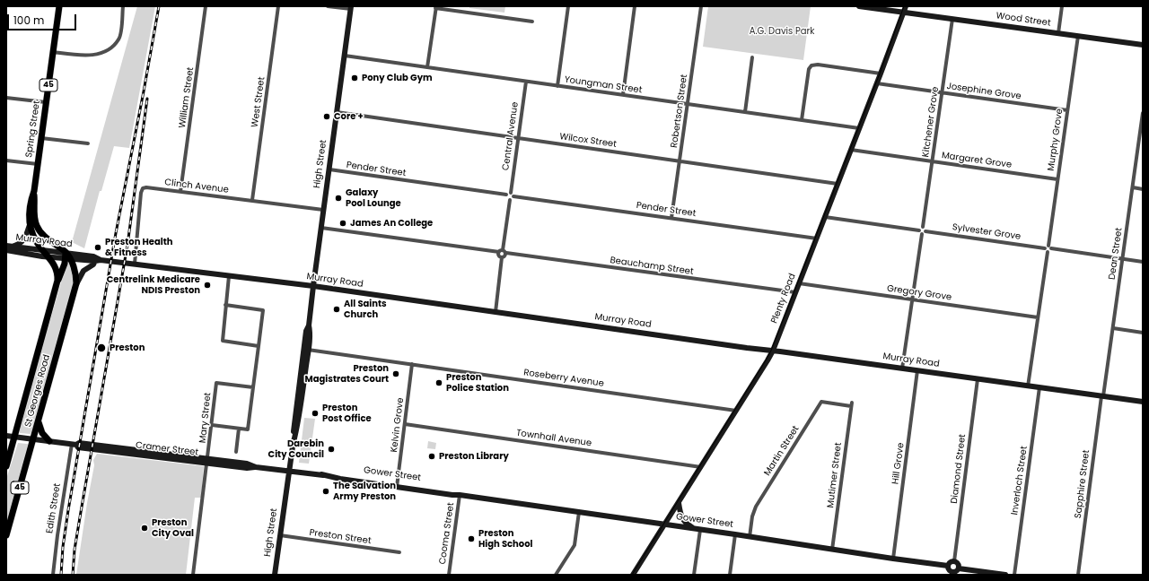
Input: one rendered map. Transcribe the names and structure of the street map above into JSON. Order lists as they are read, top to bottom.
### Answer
{
  "streets": {
    "main road": [
      "Wood Street",
      "45",
      "Spring Street",
      "High Street",
      "Murray Road",
      "Plenty Road",
      "St Georges Road",
      "Cramer Street",
      "Gower Street"
    ],
    "street": [
      "Youngman Street",
      "Josephine Grove",
      "William Street",
      "West Street",
      "Robertson Street",
      "Kitchener Grove",
      "Central Avenue",
      "Murphy Grove",
      "Wilcox Street",
      "Margaret Grove",
      "Pender Street",
      "Clinch Avenue",
      "Sylvester Grove",
      "Dean Street",
      "Beauchamp Street",
      "Gregory Grove",
      "Roseberry Avenue",
      "Mary Street",
      "Kelvin Grove",
      "Townhall Avenue",
      "Martin Street",
      "Hill Grove",
      "Diamond Street",
      "Mutimer Street",
      "Inverloch Street",
      "Sapphire Street",
      "Edith Street",
      "Cooma Street",
      "Preston Street"
    ]
  },
  "crossings": [
    ["Wood Street", "Kitchener Grove"],
    ["Wood Street", "Murphy Grove"],
    ["Wood Street", "Plenty Road"],
    ["Youngman Street", "Robertson Street"],
    ["Youngman Street", "Central Avenue"],
    ["Youngman Street", "High Street"],
    ["Youngman Street", "Plenty Road"],
    ["Josephine Grove", "Kitchener Grove"],
    ["Josephine Grove", "Murphy Grove"],
    ["Josephine Grove", "Plenty Road"],
    ["William Street", "Clinch Avenue"],
    ["West Street", "Clinch Avenue"],
    ["Robertson Street", "Wilcox Street"],
    ["Robertson Street", "Pender Street"],
    ["Kitchener Grove", "Margaret Grove"],
    ["Kitchener Grove", "Sylvester Grove"],
    ["Spring Street", "Murray Road"],
    ["Spring Street", "St Georges Road"],
    ["Central Avenue", "Wilcox Street"],
    ["Central Avenue", "Pender Street"],
    ["Murphy Grove", "Margaret Grove"],
    ["Wilcox Street", "High Street"],
    ["Wilcox Street", "Plenty Road"],
    ["Margaret Grove", "Plenty Road"],
    ["High Street", "Pender Street"],
    ["High Street", "Clinch Avenue"],
    ["High Street", "Murray Road"],
    ["High Street", "Roseberry Avenue"],
    ["High Street", "Cramer Street"],
    ["High Street", "Gower Street"],
    ["High Street", "Preston Street"],
    ["Pender Street", "Plenty Road"],
    ["Clinch Avenue", "Murray Road"],
    ["Murray Road", "Dean Street"],
    ["Murray Road", "Plenty Road"],
    ["Murray Road", "St Georges Road"],
    ["Murray Road", "Hill Grove"],
    ["Murray Road", "Diamond Street"],
    ["Murray Road", "Inverloch Street"],
    ["Murray Road", "Sapphire Street"],
    ["Dean Street", "Sapphire Street"],
    ["Beauchamp Street", "Plenty Road"],
    ["Gregory Grove", "Plenty Road"],
    ["Plenty Road", "Roseberry Avenue"],
    ["Plenty Road", "Townhall Avenue"],
    ["Plenty Road", "Gower Street"],
    ["Roseberry Avenue", "Kelvin Grove"],
    ["St Georges Road", "Cramer Street"],
    ["Mary Street", "Cramer Street"],
    ["Kelvin Grove", "Townhall Avenue"],
    ["Kelvin Grove", "Gower Street"],
    ["Cramer Street", "Gower Street"],
    ["Cramer Street", "Edith Street"],
    ["Martin Street", "Gower Street"],
    ["Martin Street", "Mutimer Street"],
    ["Hill Grove", "Gower Street"],
    ["Diamond Street", "Gower Street"],
    ["Gower Street", "Mutimer Street"],
    ["Gower Street", "Cooma Street"]
  ],
  "parks": ["A.G. Davis Park"],
  "places": [
    "Pony Club Gym",
    "Core +",
    "Galaxy Pool Lounge",
    "James An College",
    "Preston Health & Fitness",
    "Centrelink Medicare NDIS Preston",
    "All Saints Church",
    "Preston",
    "Preston Magistrates Court",
    "Preston Police Station",
    "Preston Post Office",
    "Darebin City Council",
    "Preston Library",
    "The Salvation Army Preston",
    "Preston City Oval",
    "Preston High School"
  ],
  "scale_bar": "100 m"
}
